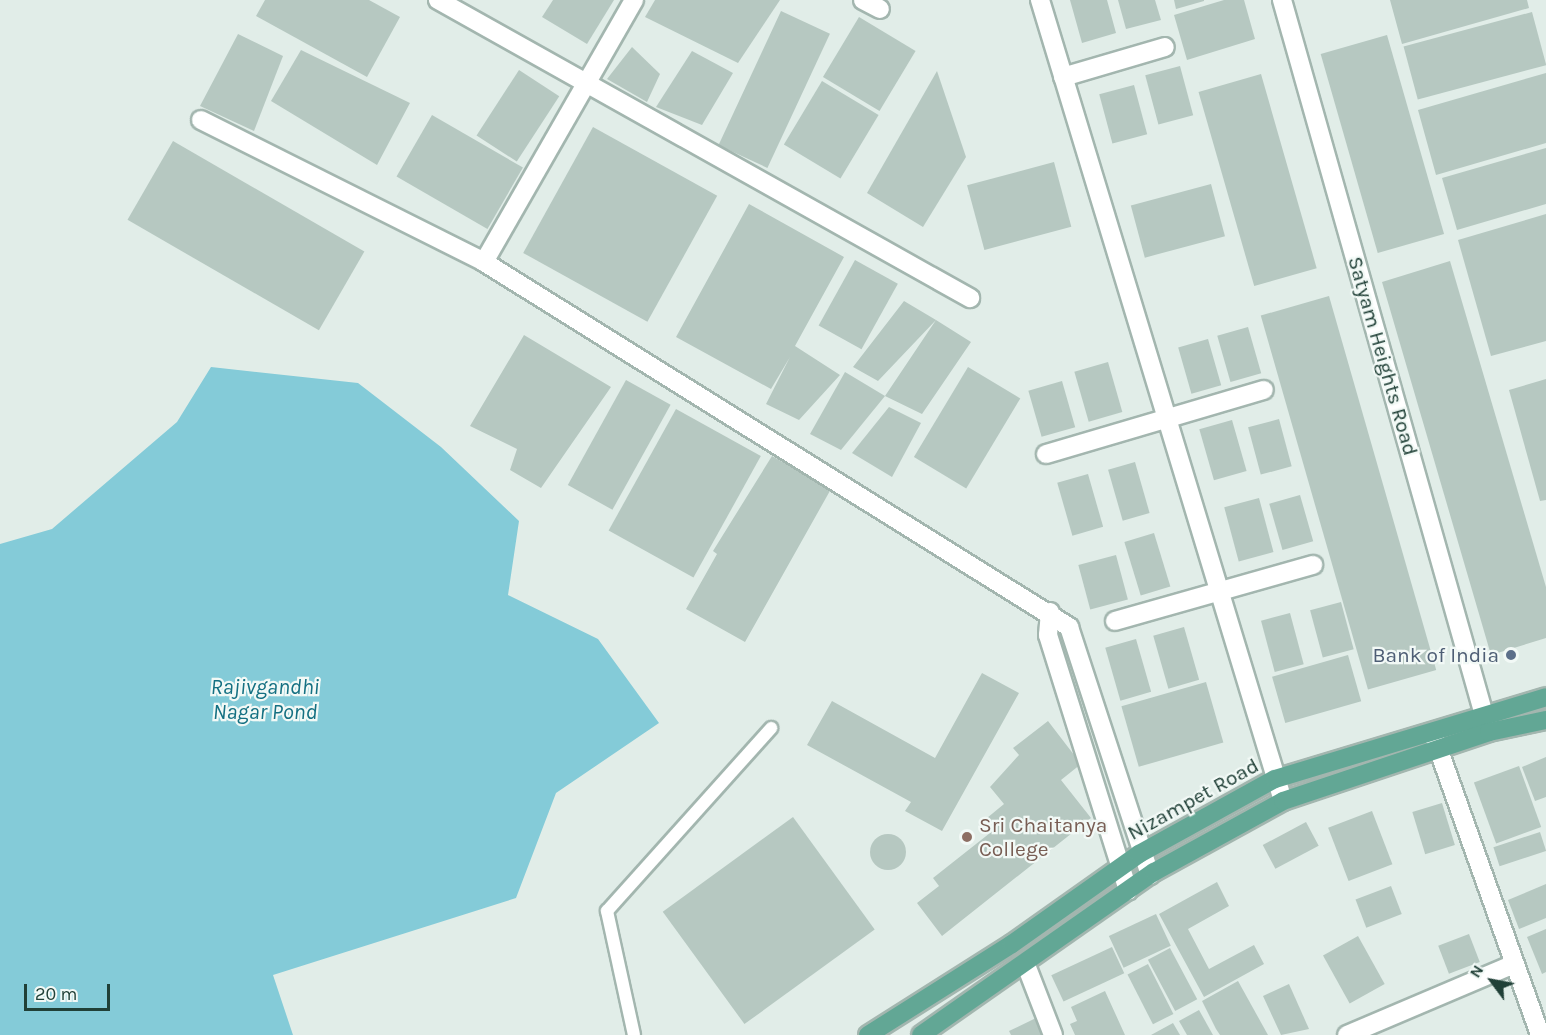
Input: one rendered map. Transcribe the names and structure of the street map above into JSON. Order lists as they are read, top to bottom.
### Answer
{
  "streets": {
    "main road": ["Nizampet Road"],
    "street": ["Satyam Heights Road"]
  },
  "crossings": [
    ["Satyam Heights Road", "Nizampet Road"]
  ],
  "water": ["Rajivgandhi Nagar Pond"],
  "places": ["Bank of India", "Sri Chaitanya College"],
  "scale_bar": "20 m",
  "north": "top left"
}
